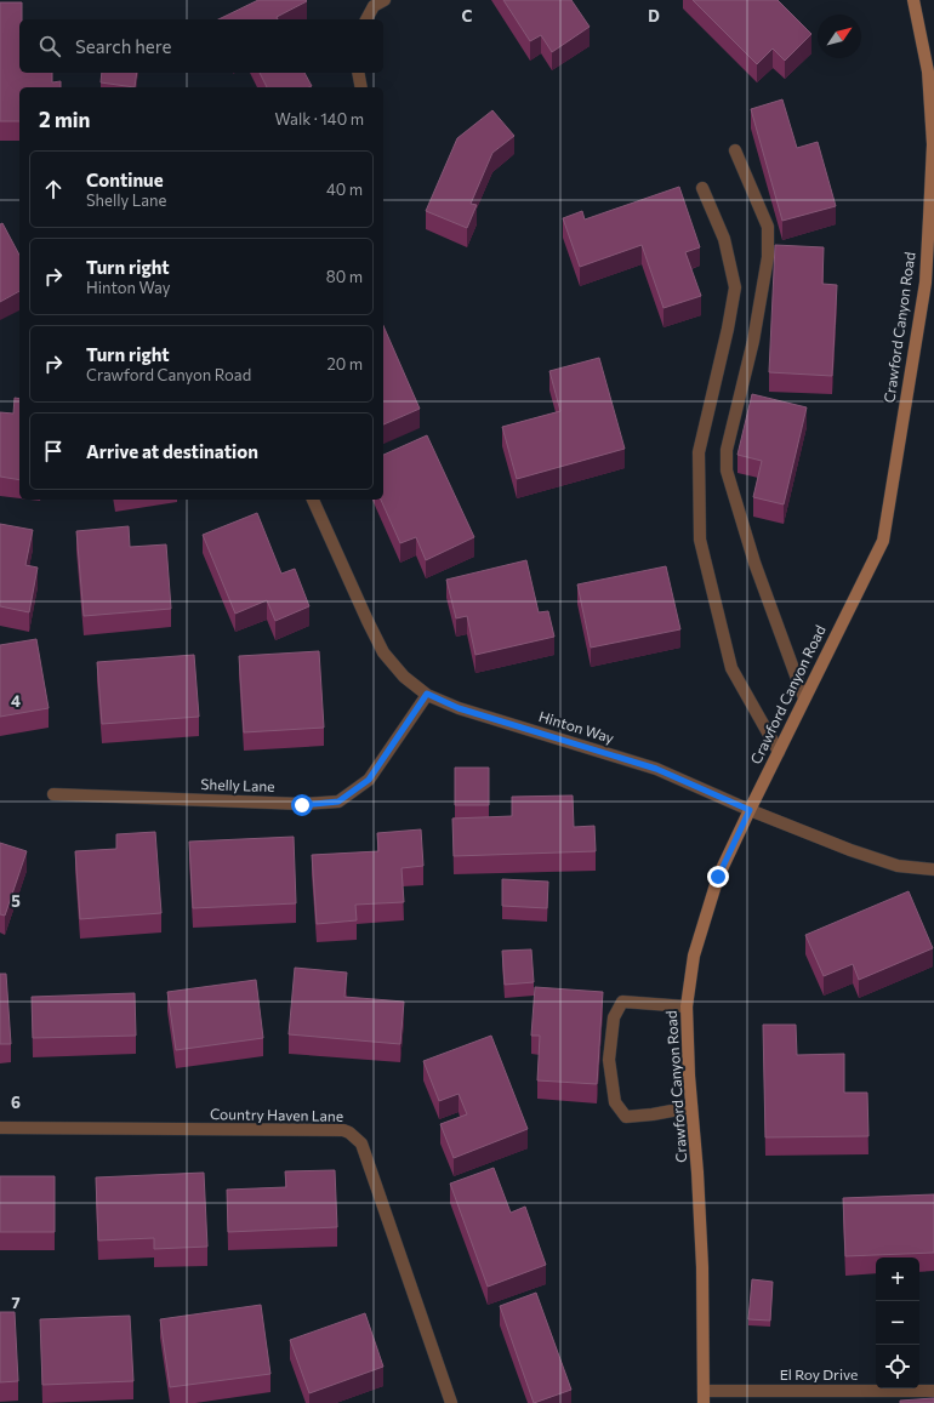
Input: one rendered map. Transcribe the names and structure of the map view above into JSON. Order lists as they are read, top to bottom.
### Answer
{
  "streets": {
    "main road": ["Crawford Canyon Road"],
    "street": [
      "Hinton Way",
      "Shelly Lane",
      "Country Haven Lane",
      "El Roy Drive"
    ]
  },
  "crossings": [
    ["Crawford Canyon Road", "Hinton Way"],
    ["Crawford Canyon Road", "El Roy Drive"],
    ["Hinton Way", "Shelly Lane"]
  ],
  "north": "top right",
  "page": {
    "search": "Search here",
    "heading": ["2 min", "Walk · 140 m"],
    "list": [
      ["Continue", "Shelly Lane", "40 m"],
      ["Turn right", "Hinton Way", "80 m"],
      ["Turn right", "Crawford Canyon Road", "20 m"],
      "Arrive at destination"
    ],
    "map_buttons": ["+", "−"]
  },
  "grid": {
    "columns": ["C", "D"],
    "rows": [
      "4",
      "5",
      "6",
      "7"
    ]
  }
}
